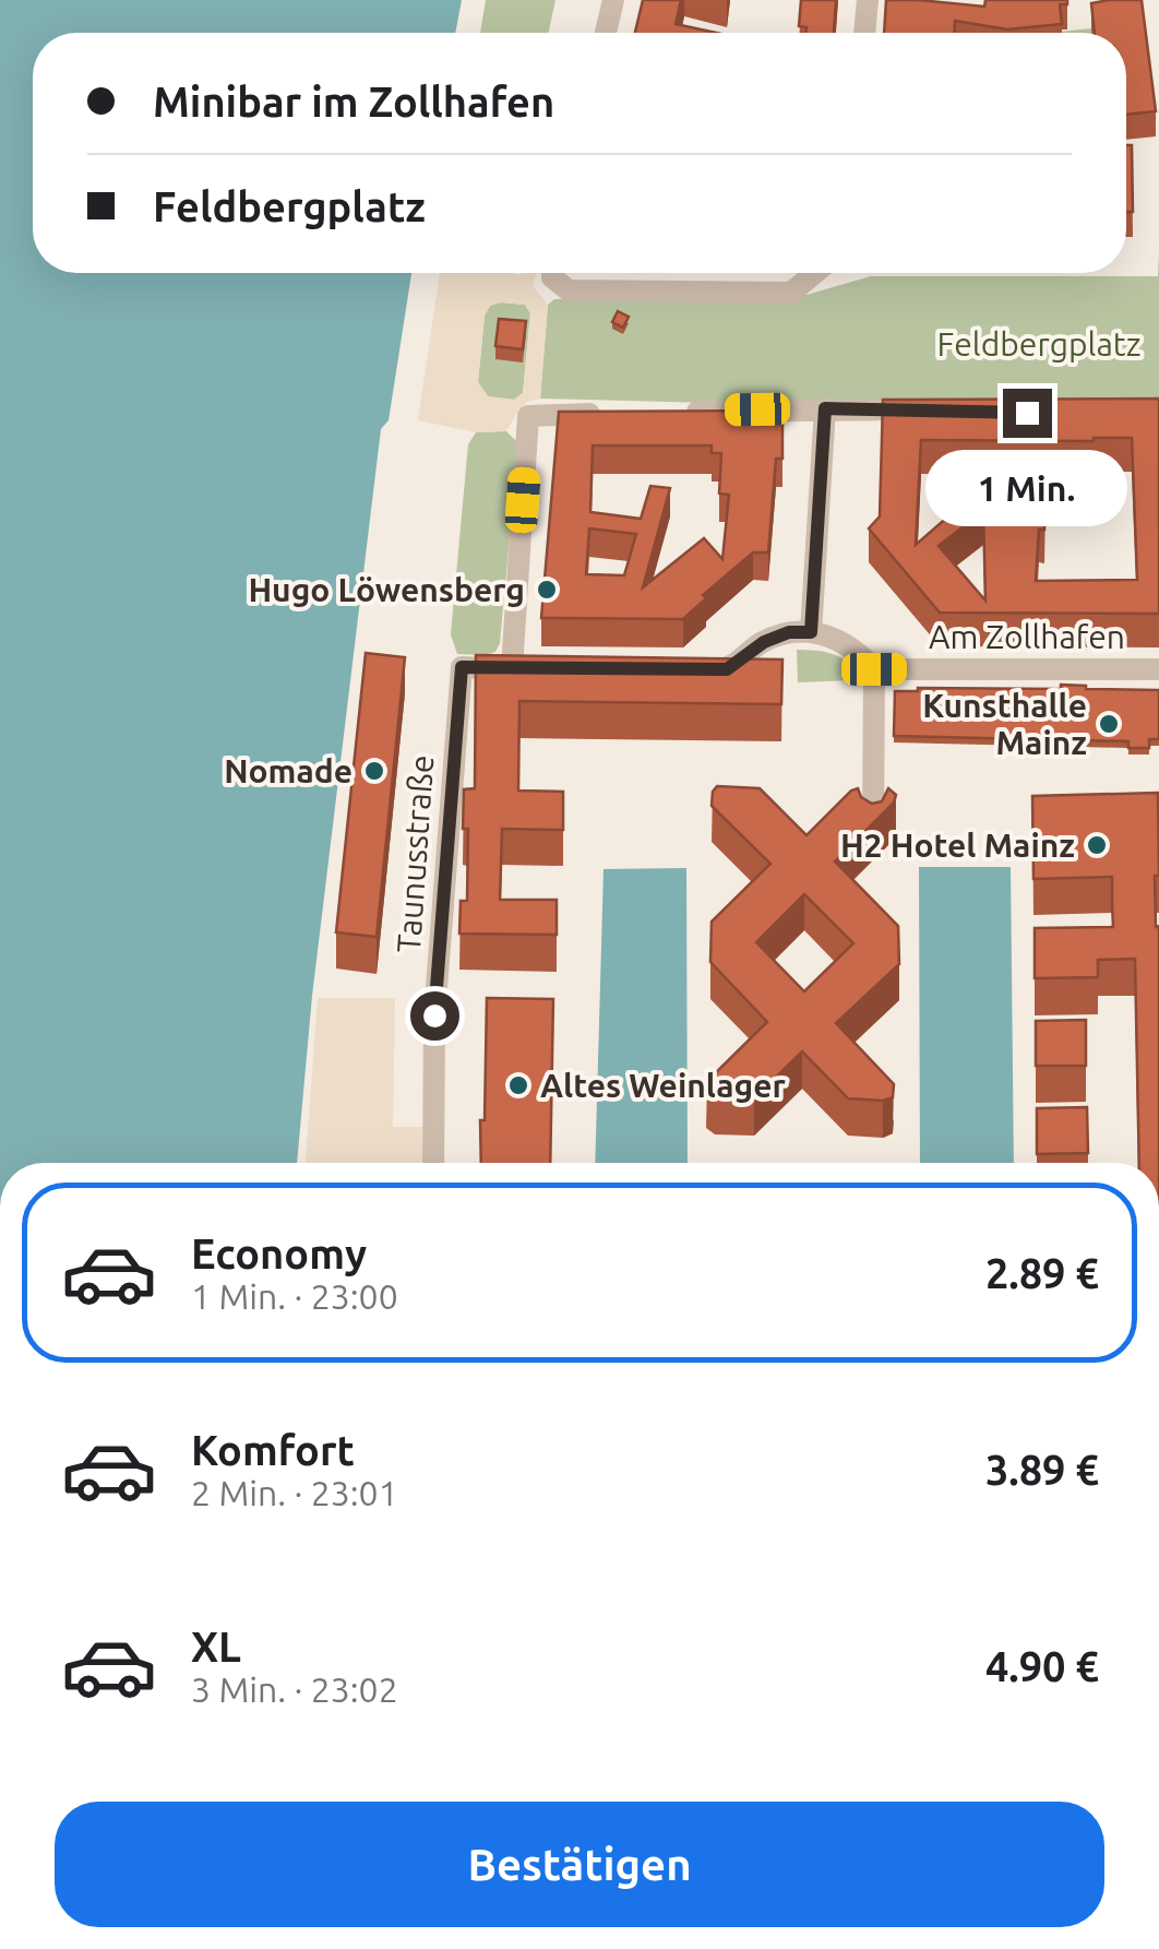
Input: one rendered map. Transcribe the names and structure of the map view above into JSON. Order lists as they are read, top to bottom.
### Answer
{
  "streets": {
    "street": ["Am Zollhafen", "Taunusstraße"]
  },
  "parks": ["Feldbergplatz"],
  "places": [
    "Hugo Löwensberg",
    "Kunsthalle Mainz",
    "Nomade",
    "H2 Hotel Mainz",
    "Altes Weinlager"
  ],
  "page": {
    "banner": ["Minibar im Zollhafen", "Feldbergplatz"],
    "bubble": "1 Min.",
    "list": [
      {
        "name": "Economy",
        "note": "1 Min. · 23:00",
        "value": "2.89 €"
      },
      {
        "name": "Komfort",
        "note": "2 Min. · 23:01",
        "value": "3.89 €"
      },
      {
        "name": "XL",
        "note": "3 Min. · 23:02",
        "value": "4.90 €"
      }
    ],
    "buttons": "Bestätigen"
  }
}
